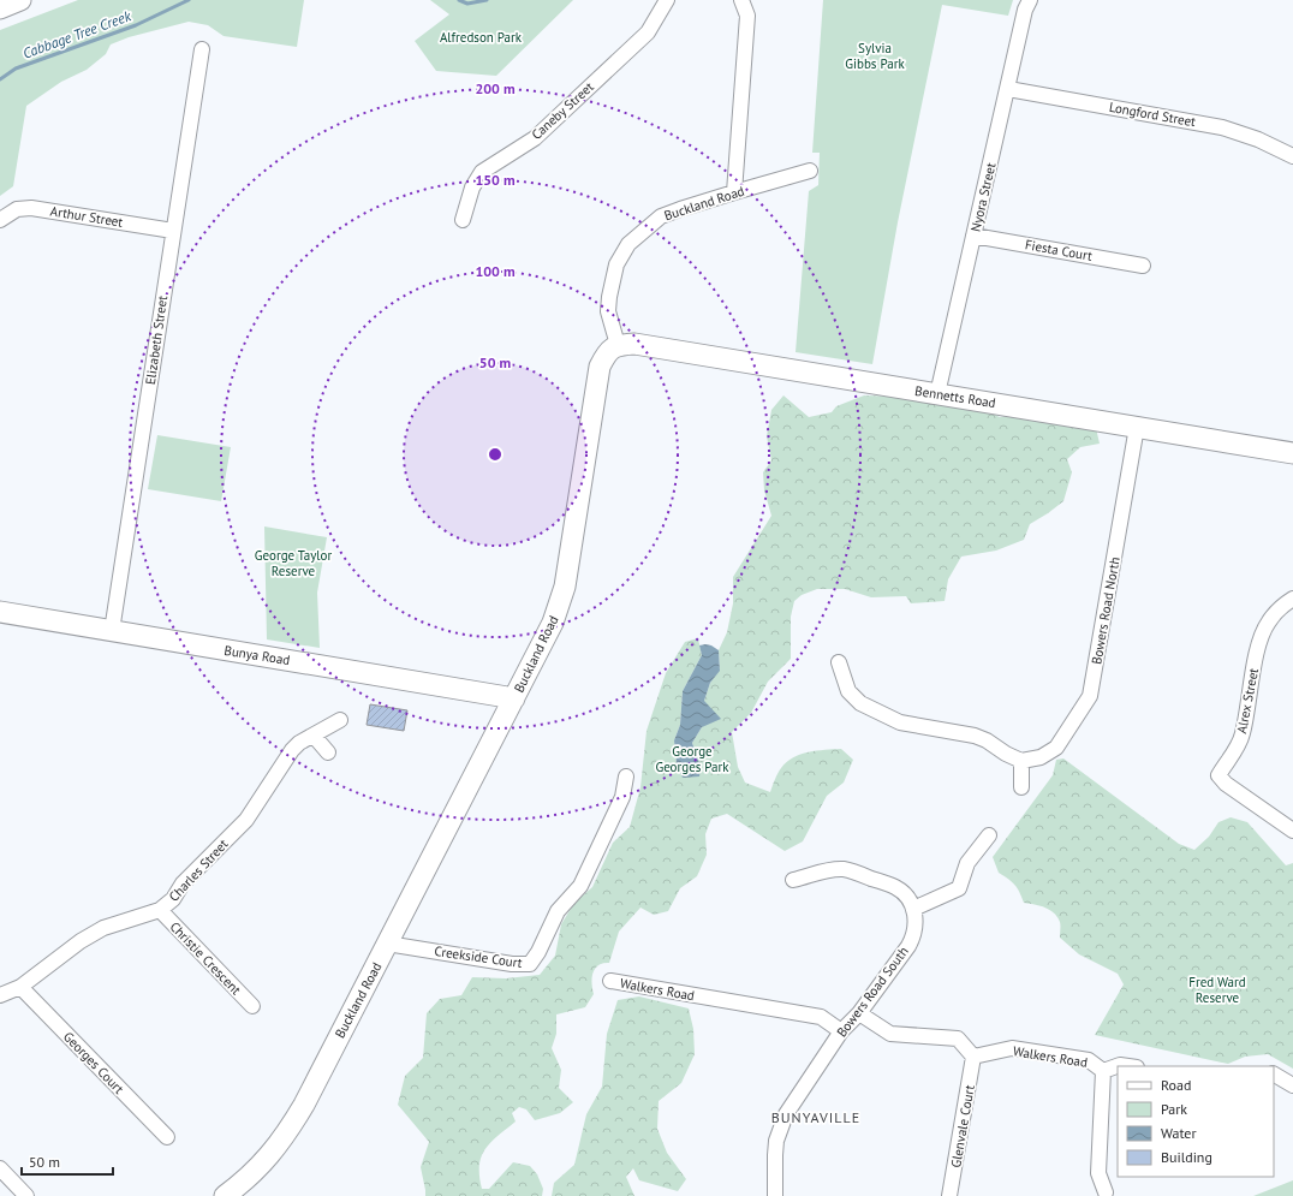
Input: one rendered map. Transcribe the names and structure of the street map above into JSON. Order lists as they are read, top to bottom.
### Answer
{
  "streets": {
    "street": [
      "Caneby Street",
      "Longford Street",
      "Nyora Street",
      "Buckland Road",
      "Arthur Street",
      "Fiesta Court",
      "Elizabeth Street",
      "Bennetts Road",
      "Bowers Road North",
      "Bunya Road",
      "Alrex Street",
      "Charles Street",
      "Creekside Court",
      "Christie Crescent",
      "Walkers Road",
      "Bowers Road South",
      "Georges Court",
      "Glenvale Court"
    ]
  },
  "crossings": [
    ["Longford Street", "Nyora Street"],
    ["Nyora Street", "Fiesta Court"],
    ["Nyora Street", "Bennetts Road"],
    ["Buckland Road", "Bennetts Road"],
    ["Buckland Road", "Bunya Road"],
    ["Buckland Road", "Creekside Court"],
    ["Arthur Street", "Elizabeth Street"],
    ["Elizabeth Street", "Bunya Road"],
    ["Bennetts Road", "Bowers Road North"],
    ["Charles Street", "Christie Crescent"],
    ["Charles Street", "Georges Court"],
    ["Walkers Road", "Bowers Road South"],
    ["Walkers Road", "Glenvale Court"]
  ],
  "districts": ["BUNYAVILLE"],
  "water": ["Cabbage Tree Creek"],
  "parks": [
    "Alfredson Park",
    "Sylvia Gibbs Park",
    "George Taylor Reserve",
    "George Georges Park",
    "Fred Ward Reserve"
  ],
  "legend": [
    "Road",
    "Park",
    "Water",
    "Building"
  ],
  "scale_bar": "50 m",
  "rings": [
    "200 m",
    "150 m",
    "100 m",
    "50 m"
  ]
}
